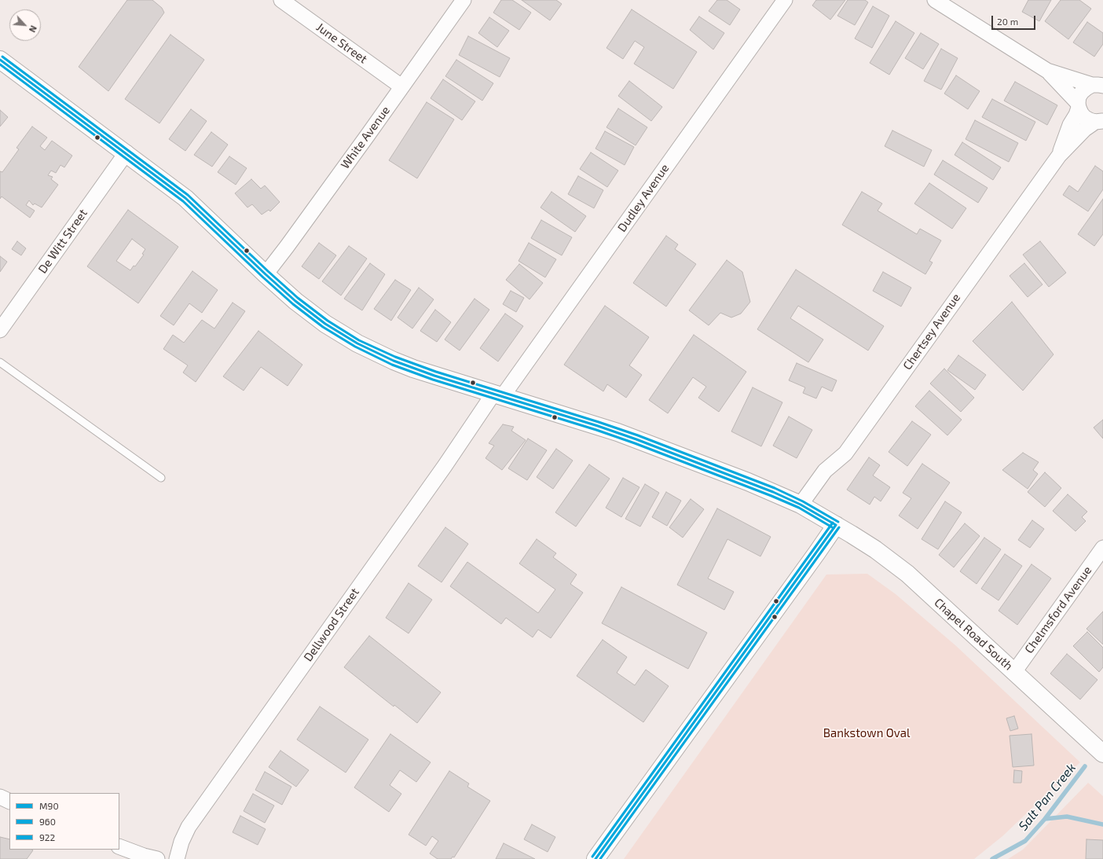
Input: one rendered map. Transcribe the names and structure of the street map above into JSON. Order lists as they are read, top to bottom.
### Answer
{
  "streets": {
    "main road": ["Chapel Road South"],
    "street": [
      "June Street",
      "White Avenue",
      "Dudley Avenue",
      "De Witt Street",
      "Chertsey Avenue",
      "Chelmsford Avenue",
      "Dellwood Street"
    ]
  },
  "crossings": [
    ["June Street", "White Avenue"],
    ["White Avenue", "Chapel Road South"],
    ["Dudley Avenue", "Dellwood Street"],
    ["Dudley Avenue", "Chapel Road South"],
    ["De Witt Street", "Chapel Road South"],
    ["Chertsey Avenue", "Chapel Road South"],
    ["Chelmsford Avenue", "Chapel Road South"],
    ["Dellwood Street", "Chapel Road South"]
  ],
  "water": ["Salt Pan Creek"],
  "parks": ["Bankstown Oval"],
  "lines": ["transit line 922", "transit line M90", "transit line 960"],
  "legend": ["M90", "960", "922"],
  "scale_bar": "20 m",
  "north": "bottom right"
}
